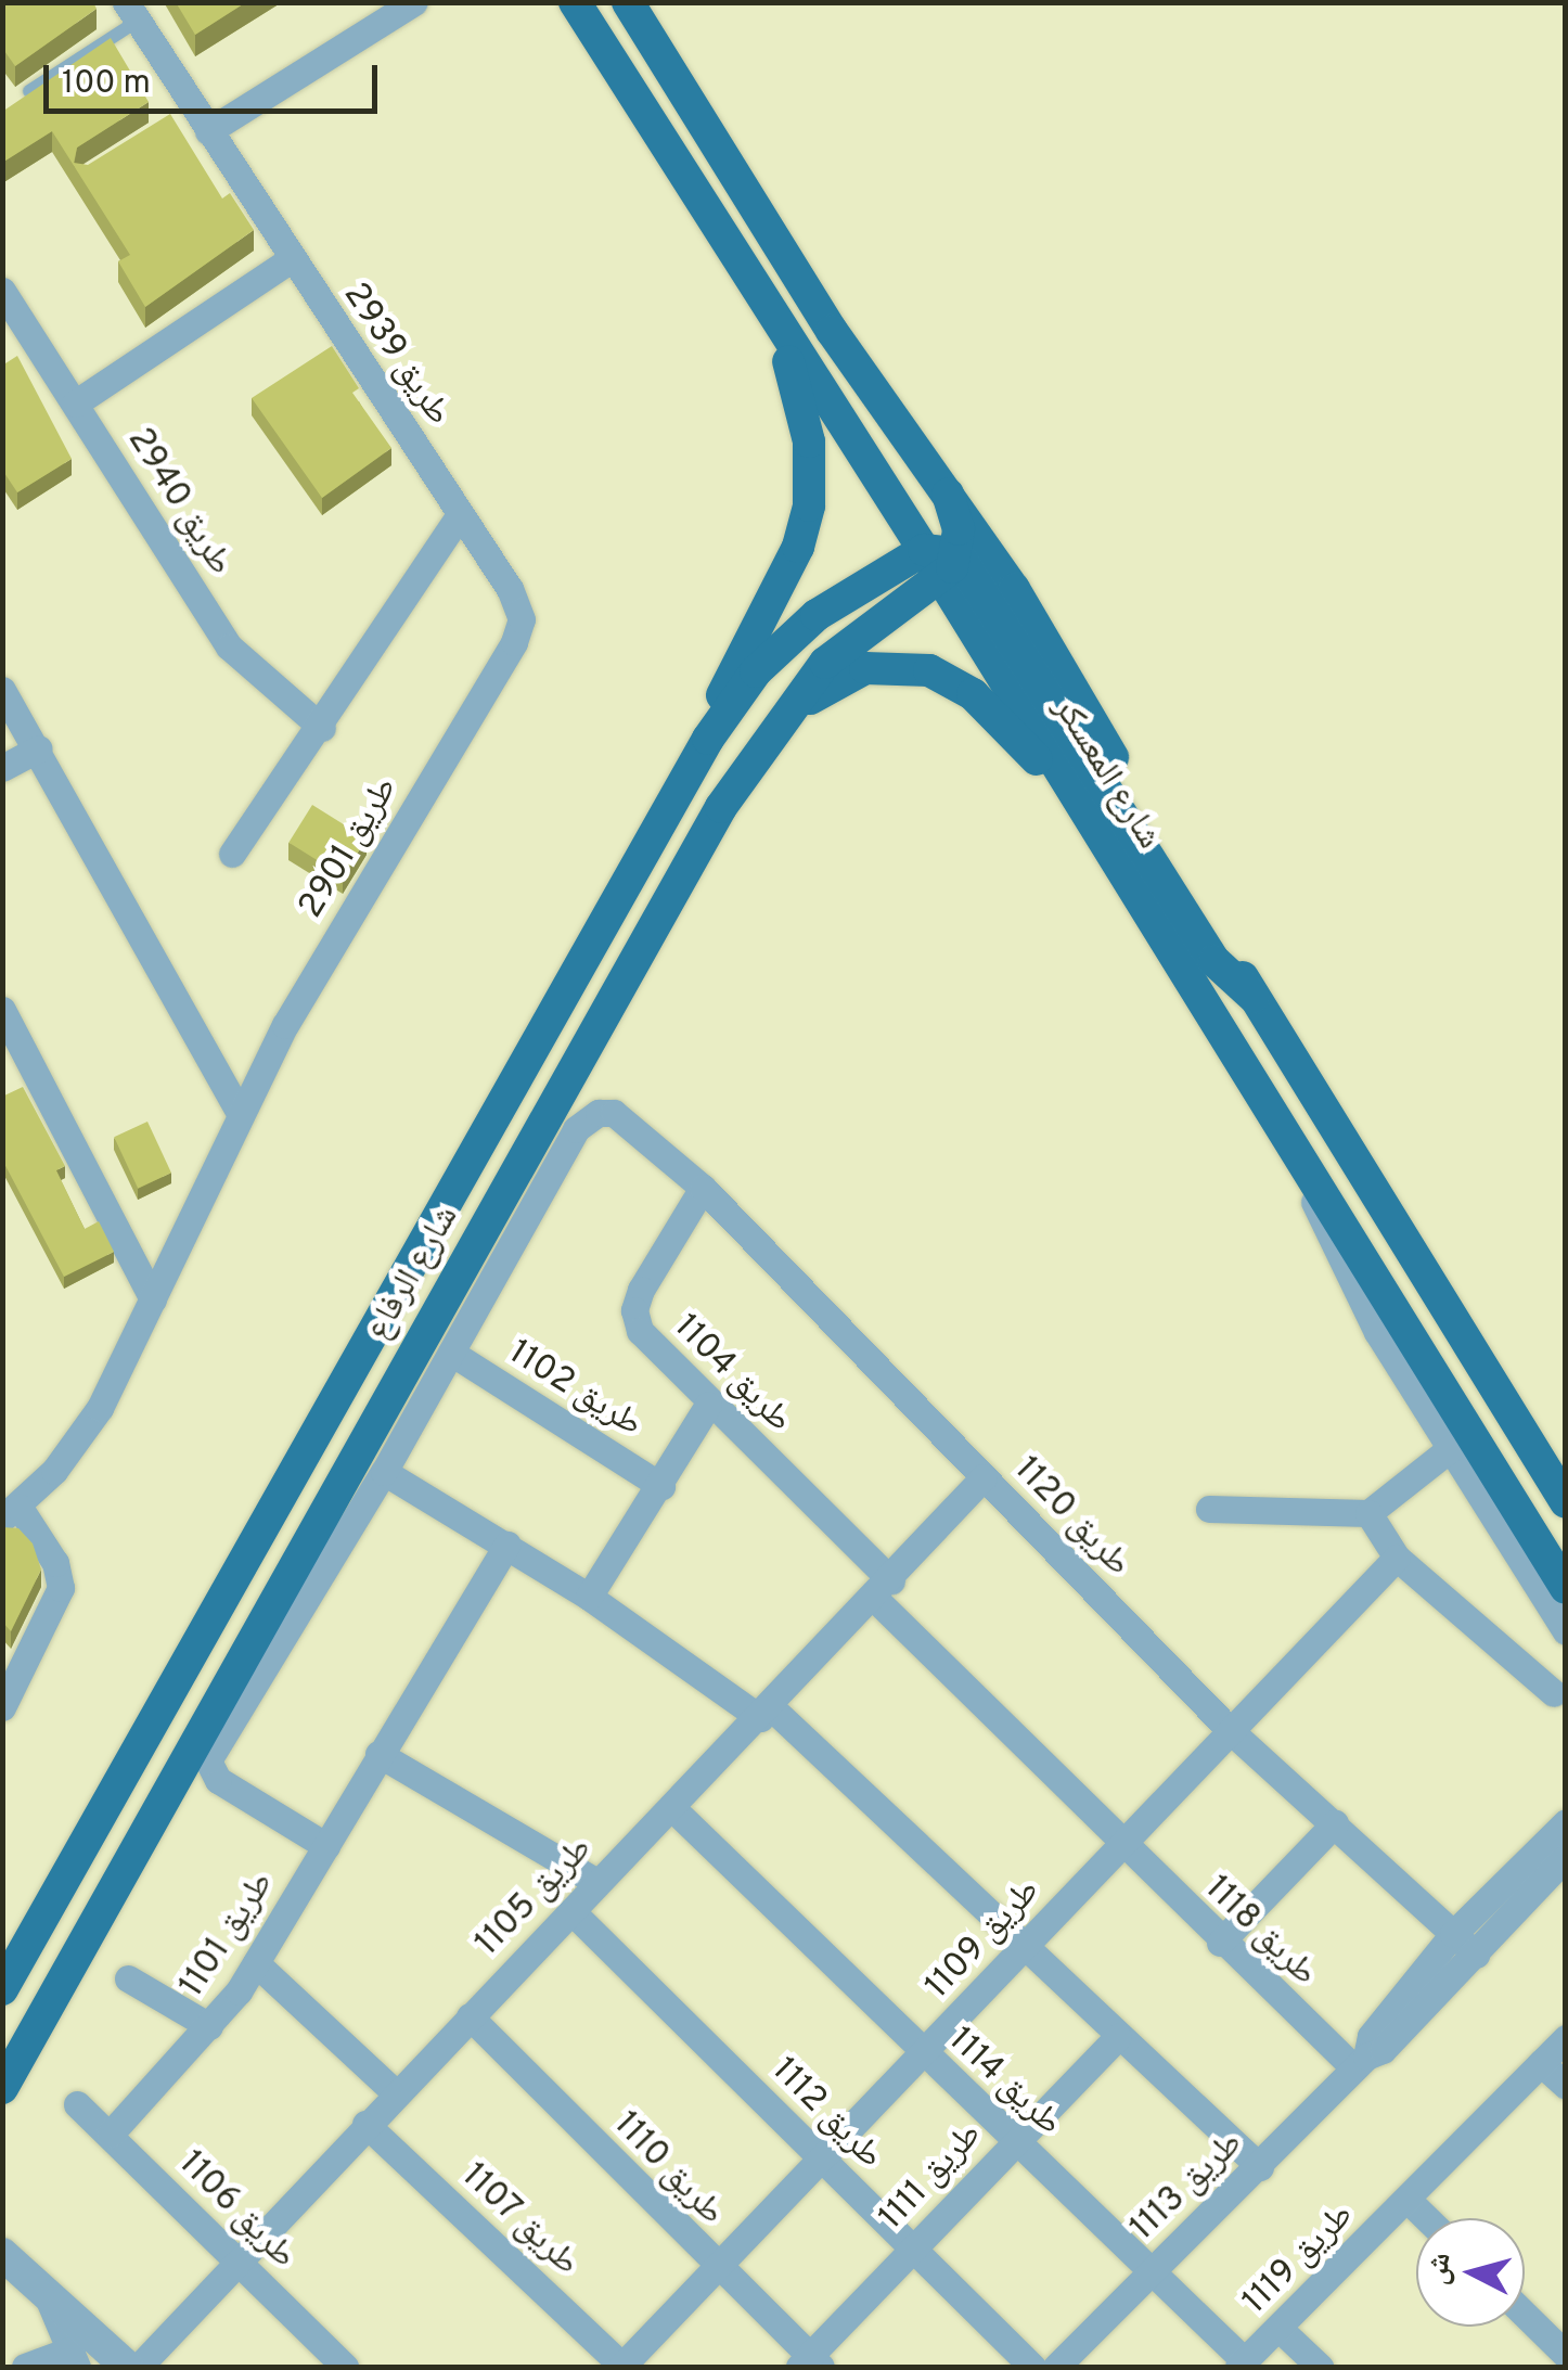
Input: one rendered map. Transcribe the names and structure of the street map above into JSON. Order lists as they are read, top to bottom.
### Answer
{
  "streets": {
    "main road": ["شارع المعسكر", "شارع الرفاع"],
    "street": [
      "طريق 2939",
      "طريق 2940",
      "طريق 2901",
      "طريق 1104",
      "طريق 1102",
      "طريق 1120",
      "طريق 1105",
      "طريق 1118",
      "طريق 1101",
      "طريق 1109",
      "طريق 1114",
      "طريق 1112",
      "طريق 1110",
      "طريق 1111",
      "طريق 1113",
      "طريق 1106",
      "طريق 1107",
      "طريق 1119"
    ]
  },
  "crossings": [
    ["طريق 2939", "طريق 2901"],
    ["شارع المعسكر", "شارع الرفاع"],
    ["طريق 1104", "طريق 1102"],
    ["طريق 1104", "طريق 1120"],
    ["طريق 1104", "طريق 1105"],
    ["طريق 1104", "طريق 1118"],
    ["طريق 1104", "طريق 1109"],
    ["طريق 1102", "طريق 1120"],
    ["طريق 1120", "طريق 1105"],
    ["طريق 1120", "طريق 1109"],
    ["طريق 1120", "طريق 1113"],
    ["طريق 1105", "طريق 1114"],
    ["طريق 1105", "طريق 1112"],
    ["طريق 1105", "طريق 1110"],
    ["طريق 1105", "طريق 1106"],
    ["طريق 1105", "طريق 1107"],
    ["طريق 1118", "طريق 1109"],
    ["طريق 1118", "طريق 1113"],
    ["طريق 1101", "طريق 1106"],
    ["طريق 1109", "طريق 1114"],
    ["طريق 1109", "طريق 1112"],
    ["طريق 1109", "طريق 1110"],
    ["طريق 1109", "طريق 1107"],
    ["طريق 1114", "طريق 1111"],
    ["طريق 1114", "طريق 1113"],
    ["طريق 1112", "طريق 1111"],
    ["طريق 1110", "طريق 1111"]
  ],
  "scale_bar": "100 m",
  "north": "left"
}
